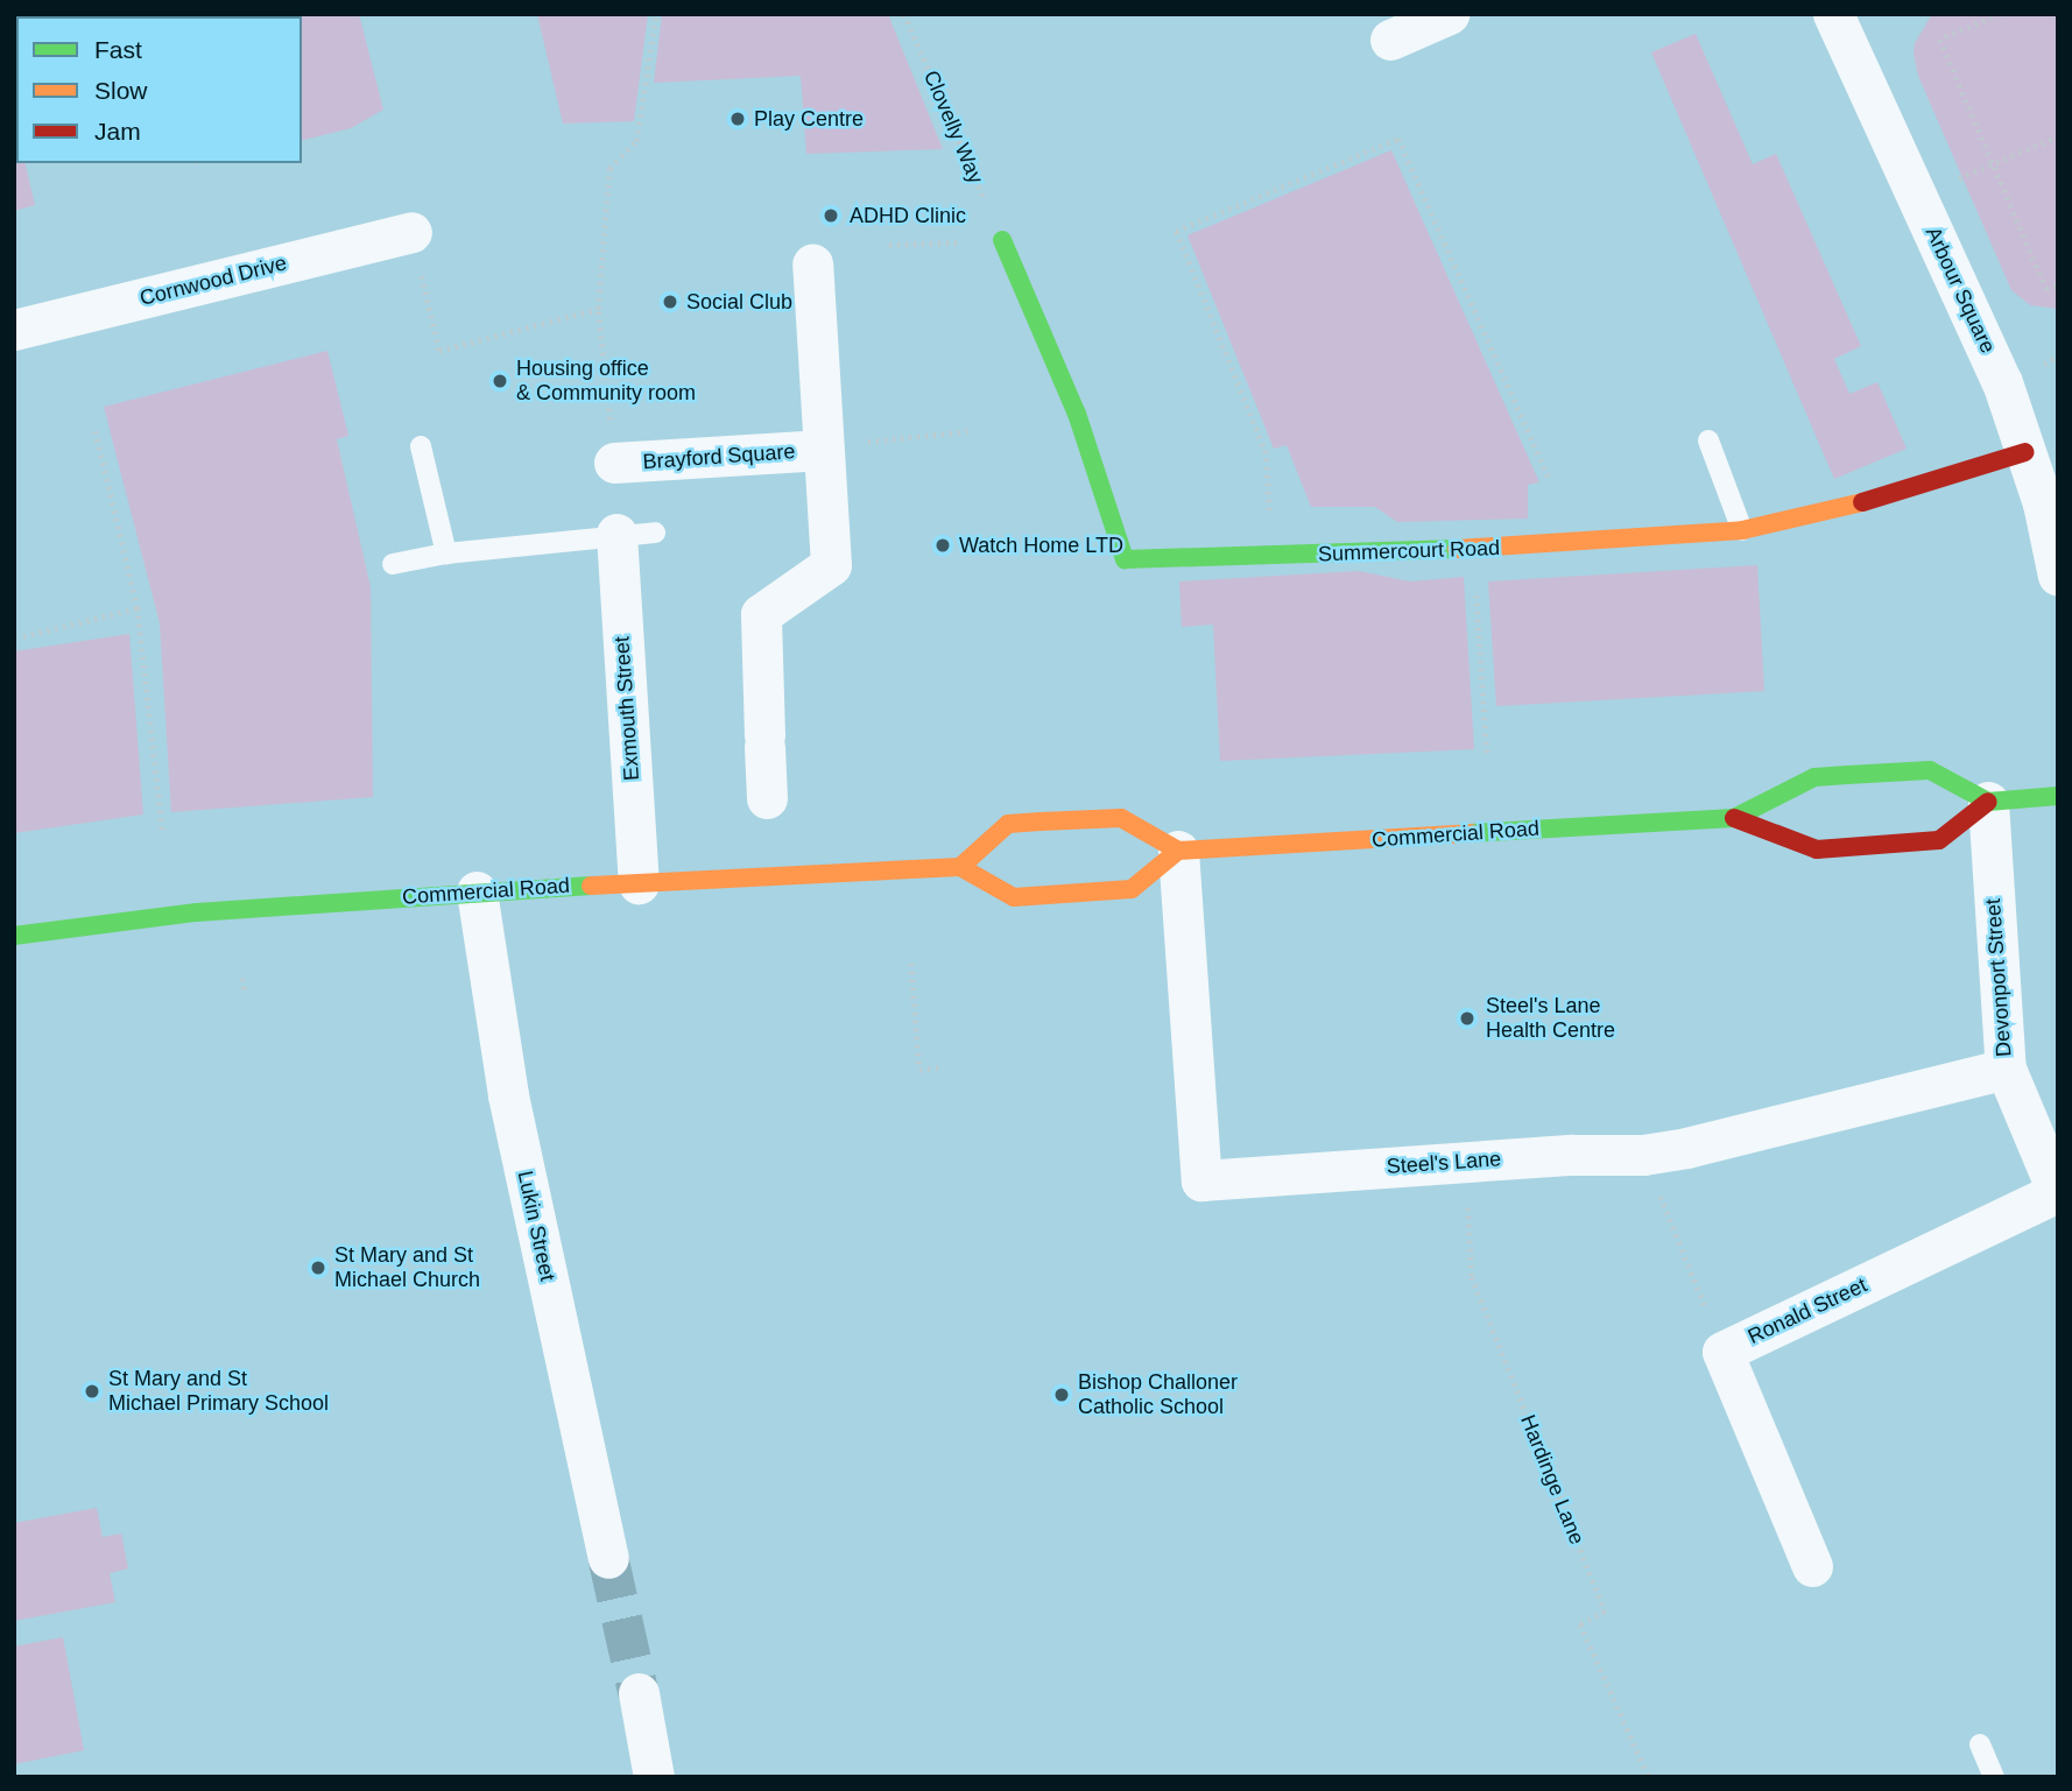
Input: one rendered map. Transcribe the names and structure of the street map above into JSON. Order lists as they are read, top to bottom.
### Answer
{
  "streets": {
    "main road": ["Summercourt Road", "Commercial Road"],
    "street": [
      "Cornwood Drive",
      "Arbour Square",
      "Brayford Square",
      "Exmouth Street",
      "Devonport Street",
      "Steel's Lane",
      "Lukin Street",
      "Ronald Street"
    ],
    "path": ["Clovelly Way", "Hardinge Lane"]
  },
  "crossings": [
    ["Clovelly Way", "Summercourt Road"],
    ["Arbour Square", "Summercourt Road"],
    ["Exmouth Street", "Commercial Road"],
    ["Commercial Road", "Devonport Street"],
    ["Commercial Road", "Steel's Lane"],
    ["Commercial Road", "Lukin Street"],
    ["Devonport Street", "Steel's Lane"],
    ["Devonport Street", "Ronald Street"],
    ["Steel's Lane", "Hardinge Lane"]
  ],
  "places": [
    "Play Centre",
    "ADHD Clinic",
    "Social Club",
    "Housing office & Community room",
    "Watch Home LTD",
    "Steel's Lane Health Centre",
    "St Mary and St Michael Church",
    "St Mary and St Michael Primary School",
    "Bishop Challoner Catholic School"
  ],
  "legend": ["Fast", "Slow", "Jam"]
}
